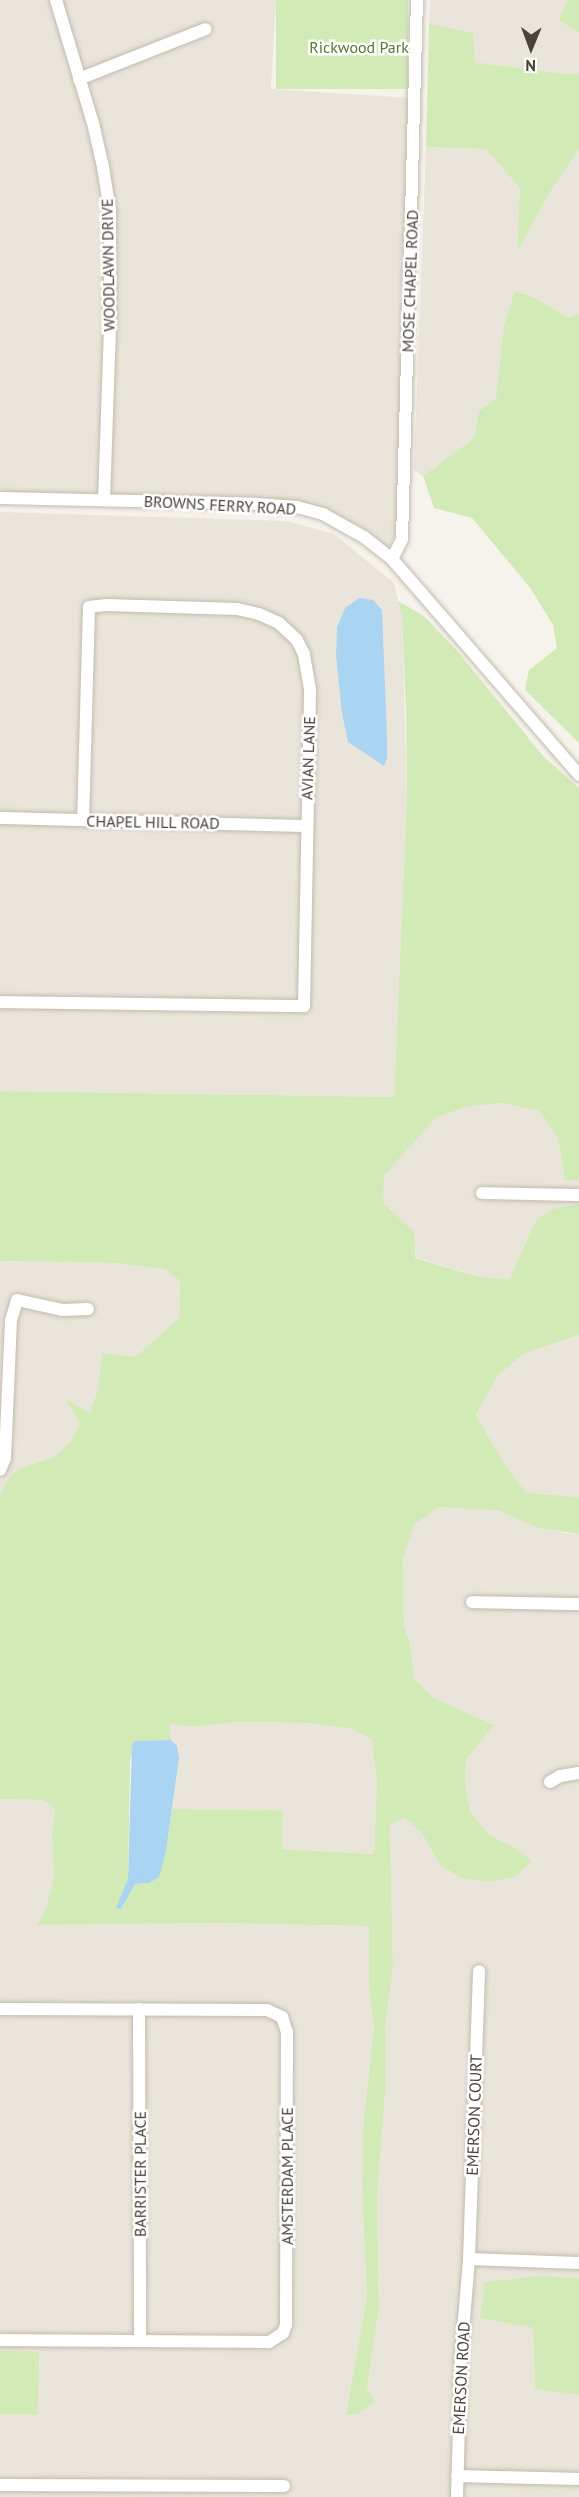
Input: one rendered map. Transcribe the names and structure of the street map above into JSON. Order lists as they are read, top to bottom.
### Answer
{
  "streets": {
    "street": [
      "WOODLAWN DRIVE",
      "MOSE CHAPEL ROAD",
      "BROWNS FERRY ROAD",
      "AVIAN LANE",
      "CHAPEL HILL ROAD",
      "EMERSON COURT",
      "BARRISTER PLACE",
      "AMSTERDAM PLACE",
      "EMERSON ROAD"
    ]
  },
  "crossings": [
    ["WOODLAWN DRIVE", "BROWNS FERRY ROAD"],
    ["MOSE CHAPEL ROAD", "BROWNS FERRY ROAD"],
    ["AVIAN LANE", "CHAPEL HILL ROAD"],
    ["EMERSON COURT", "EMERSON ROAD"],
    ["BARRISTER PLACE", "AMSTERDAM PLACE"]
  ],
  "parks": ["Rickwood Park"],
  "north": "bottom"
}
